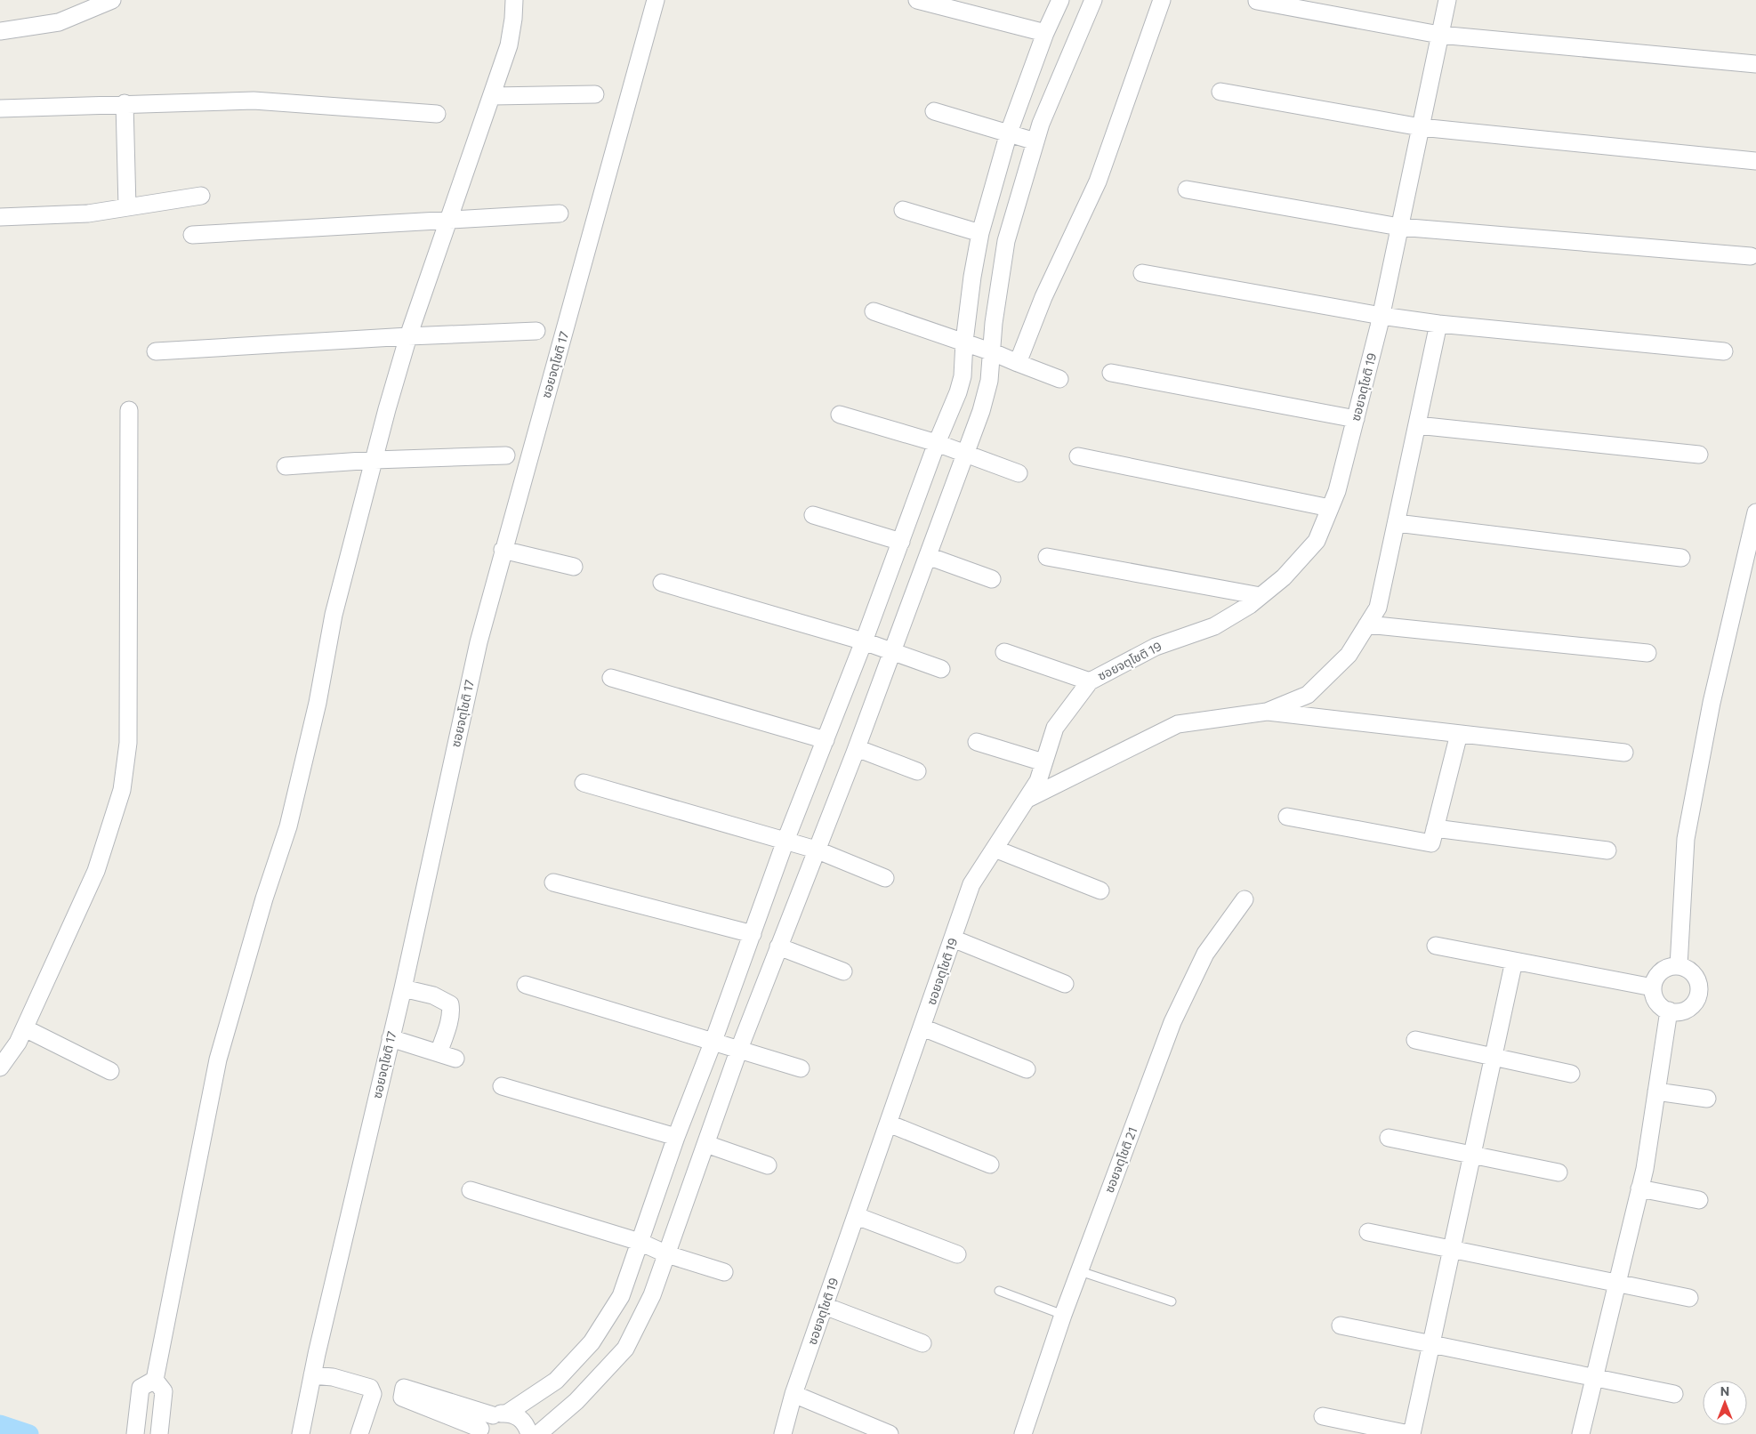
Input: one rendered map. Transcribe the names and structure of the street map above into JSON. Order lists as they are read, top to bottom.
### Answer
{
  "streets": {
    "street": ["ซอยจตุโชติ 17", "ซอยจตุโชติ 19", "ซอยจตุโชติ 21"]
  },
  "north": "top"
}
